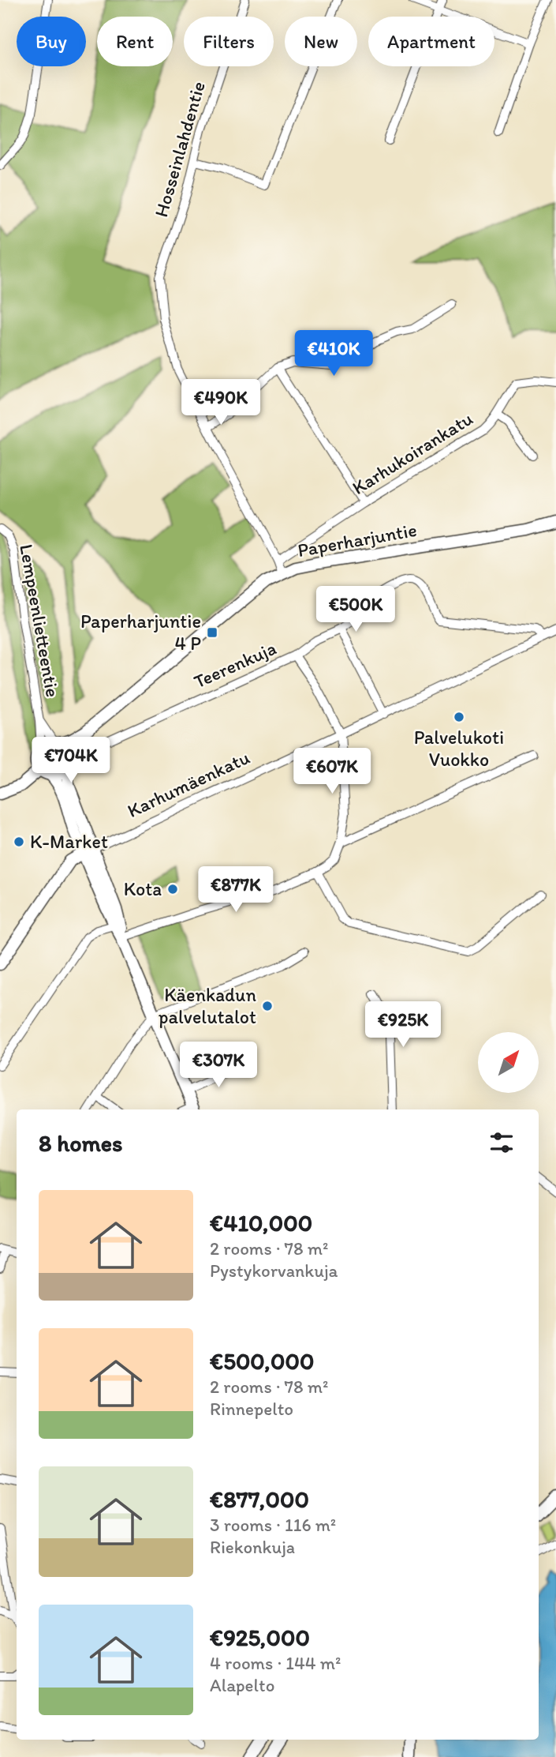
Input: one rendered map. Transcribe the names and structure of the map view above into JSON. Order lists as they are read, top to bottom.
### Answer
{
  "streets": {
    "street": [
      "Hosseinlahdentie",
      "Karhukoirankatu",
      "Paperharjuntie",
      "Lempeenlietteentie",
      "Teerenkuja",
      "Karhumäenkatu"
    ]
  },
  "crossings": [
    ["Paperharjuntie", "Lempeenlietteentie"],
    ["Teerenkuja", "Karhumäenkatu"]
  ],
  "places": {
    "transit": ["Paperharjuntie 4 P"],
    "other": [
      "Palvelukoti Vuokko",
      "K-Market",
      "Kota",
      "Käenkadun palvelutalot"
    ]
  },
  "north": "top right",
  "page": {
    "chip": [
      "Buy",
      "Rent",
      "Filters",
      "New",
      "Apartment"
    ],
    "price": [
      "€410K",
      "€490K",
      "€500K",
      "€704K",
      "€607K",
      "€877K",
      "€925K",
      "€307K"
    ],
    "heading": "8 homes",
    "list": [
      {
        "name": "€410,000",
        "note": "2 rooms · 78 m² · Pystykorvankuja"
      },
      {
        "name": "€500,000",
        "note": "2 rooms · 78 m² · Rinnepelto"
      },
      {
        "name": "€877,000",
        "note": "3 rooms · 116 m² · Riekonkuja"
      },
      {
        "name": "€925,000",
        "note": "4 rooms · 144 m² · Alapelto"
      }
    ]
  }
}
